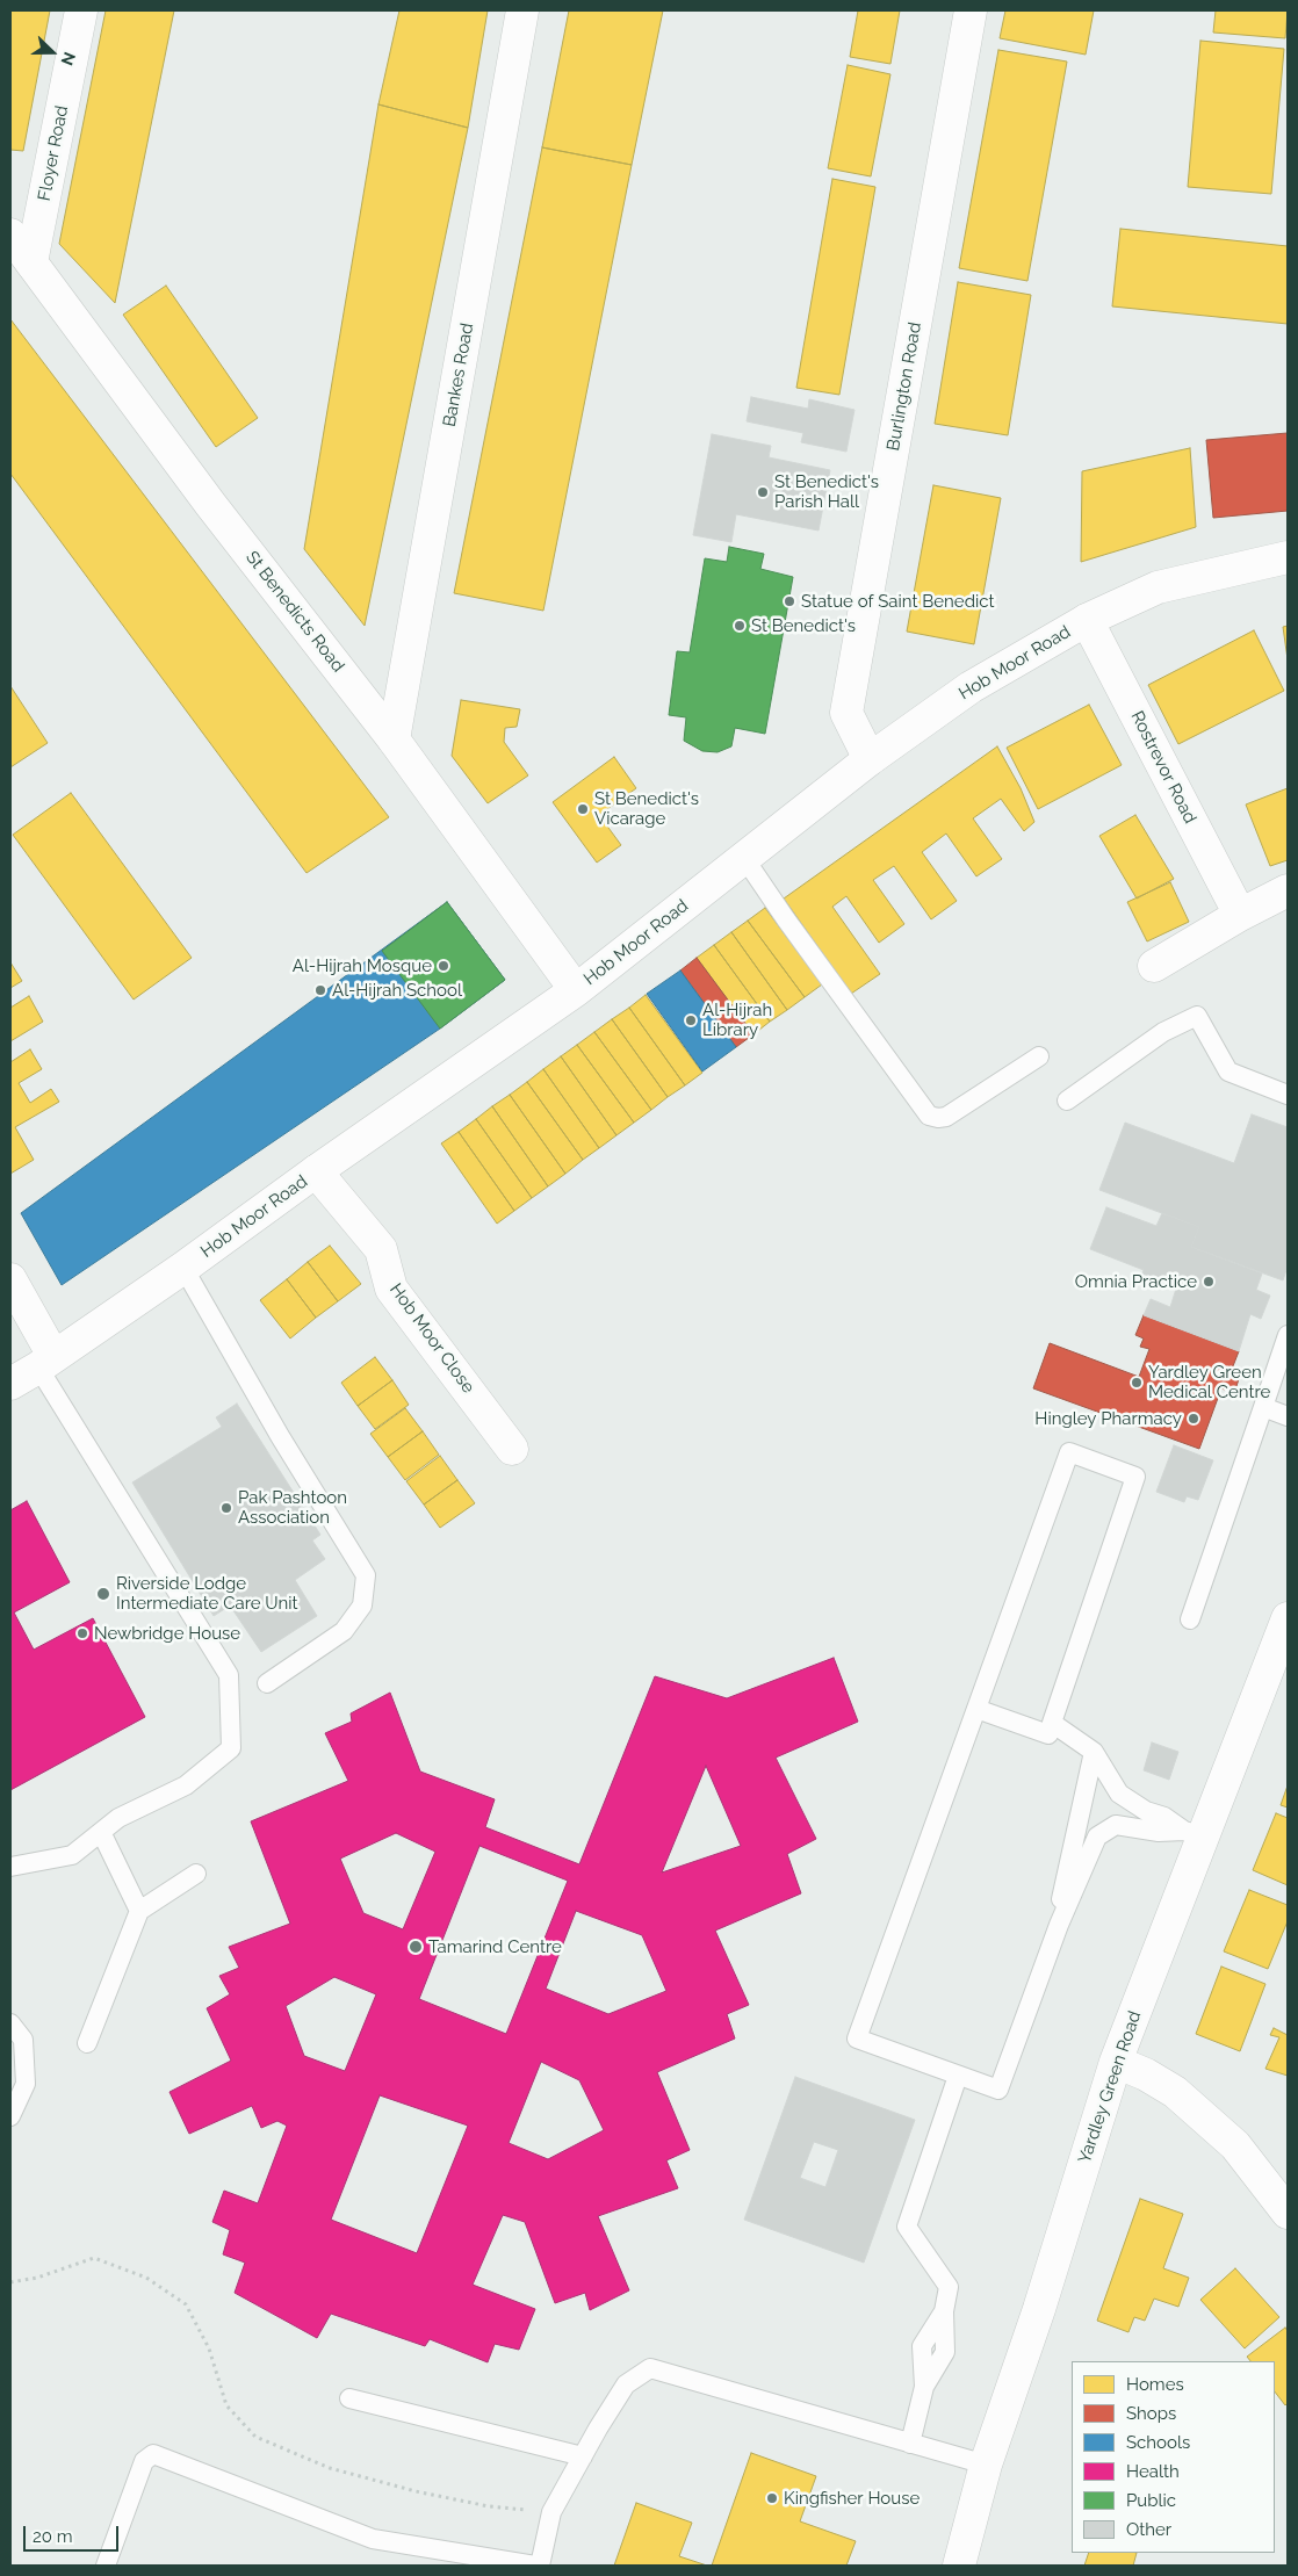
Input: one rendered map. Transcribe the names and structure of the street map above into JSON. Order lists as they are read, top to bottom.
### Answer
{
  "streets": {
    "street": [
      "Floyer Road",
      "Bankes Road",
      "Burlington Road",
      "St Benedicts Road",
      "Hob Moor Road",
      "Rostrevor Road",
      "Hob Moor Close",
      "Yardley Green Road"
    ]
  },
  "crossings": [
    ["Floyer Road", "St Benedicts Road"],
    ["Bankes Road", "St Benedicts Road"],
    ["Burlington Road", "Hob Moor Road"],
    ["St Benedicts Road", "Hob Moor Road"],
    ["Hob Moor Road", "Rostrevor Road"],
    ["Hob Moor Road", "Hob Moor Close"]
  ],
  "places": [
    "St Benedict's Parish Hall",
    "Statue of Saint Benedict",
    "St Benedict's",
    "St Benedict's Vicarage",
    "Al-Hijrah Mosque",
    "Al-Hijrah School",
    "Al-Hijrah Library",
    "Omnia Practice",
    "Yardley Green Medical Centre",
    "Hingley Pharmacy",
    "Pak Pashtoon Association",
    "Riverside Lodge Intermediate Care Unit",
    "Newbridge House",
    "Tamarind Centre",
    "Kingfisher House"
  ],
  "legend": [
    "Homes",
    "Shops",
    "Schools",
    "Health",
    "Public",
    "Other"
  ],
  "scale_bar": "20 m",
  "north": "right"
}
